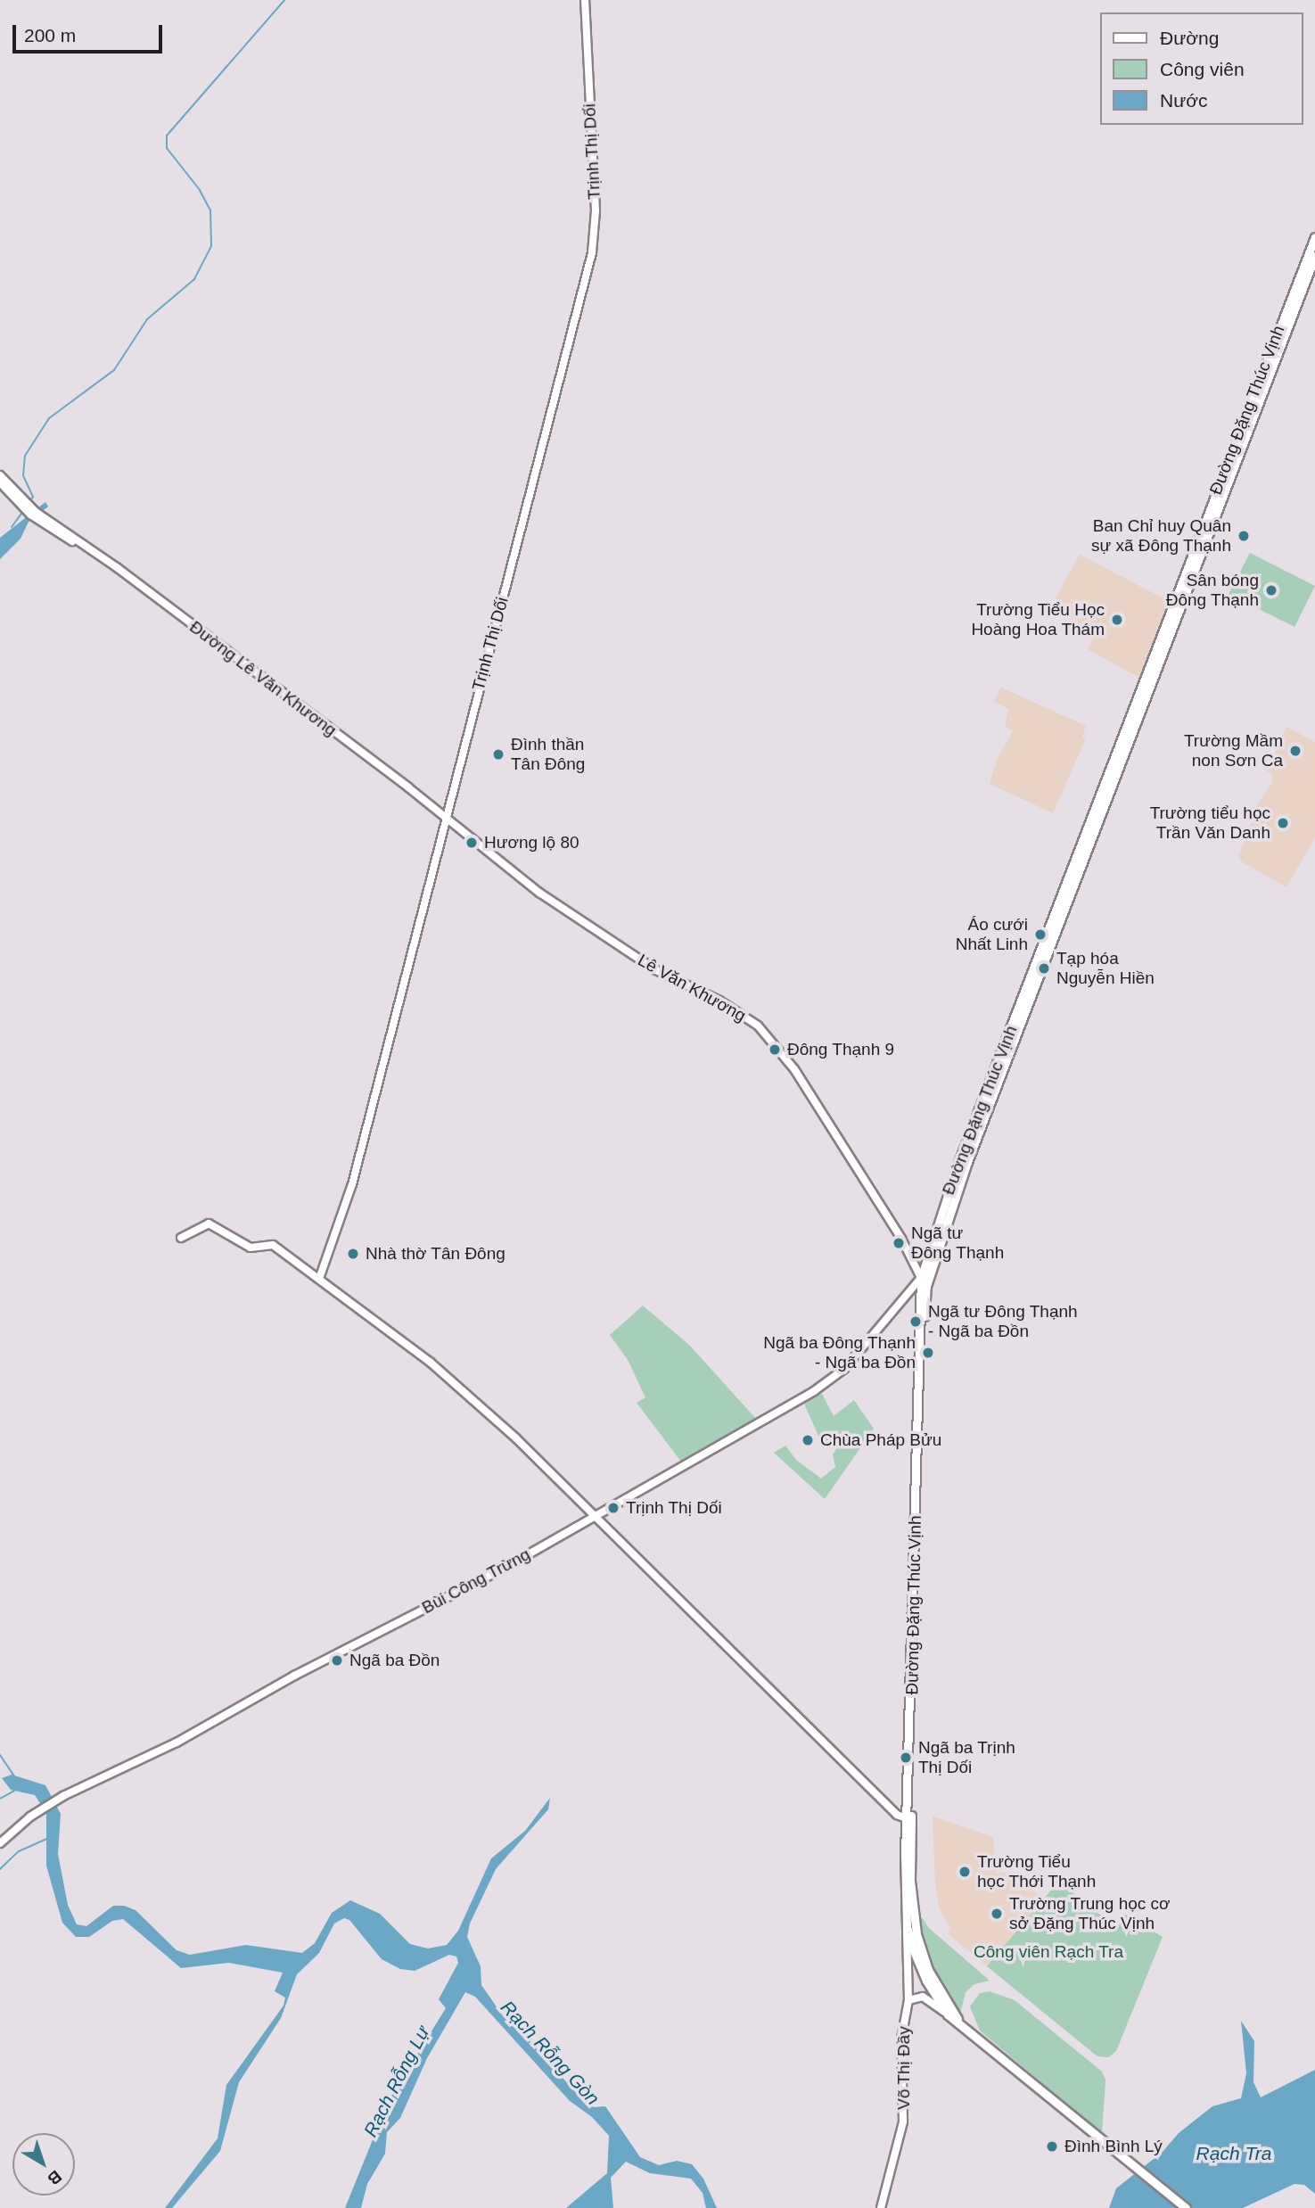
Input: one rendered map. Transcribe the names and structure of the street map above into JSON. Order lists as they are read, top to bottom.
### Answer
{
  "streets": {
    "main road": ["Đường Đặng Thúc Vịnh"],
    "street": [
      "Trịnh Thị Dối",
      "Đường Lê Văn Khương",
      "Lê Văn Khương",
      "Bùi Công Trừng",
      "Võ Thị Đầy"
    ]
  },
  "crossings": [
    ["Trịnh Thị Dối", "Đường Lê Văn Khương"],
    ["Trịnh Thị Dối", "Lê Văn Khương"],
    ["Đường Đặng Thúc Vịnh", "Lê Văn Khương"],
    ["Đường Đặng Thúc Vịnh", "Bùi Công Trừng"],
    ["Đường Đặng Thúc Vịnh", "Võ Thị Đầy"],
    ["Đường Lê Văn Khương", "Lê Văn Khương"],
    ["Lê Văn Khương", "Bùi Công Trừng"]
  ],
  "water": ["Rạch Rỗng Gòn", "Rạch Rỗng Lự", "Rạch Tra"],
  "parks": ["Công viên Rạch Tra"],
  "places": [
    "Ban Chỉ huy Quân sự xã Đông Thạnh",
    "Sân bóng Đông Thạnh",
    "Trường Tiểu Học Hoàng Hoa Thám",
    "Trường Mầm non Sơn Ca",
    "Đình thần Tân Đông",
    "Trường tiểu học Trần Văn Danh",
    "Hương lộ 80",
    "Áo cưới Nhất Linh",
    "Tạp hóa Nguyễn Hiền",
    "Đông Thạnh 9",
    "Ngã tư Đông Thạnh",
    "Nhà thờ Tân Đông",
    "Ngã tư Đông Thạnh - Ngã ba Đồn",
    "Ngã ba Đông Thạnh - Ngã ba Đồn",
    "Chùa Pháp Bửu",
    "Trịnh Thị Dối",
    "Ngã ba Đồn",
    "Ngã ba Trịnh Thị Dối",
    "Trường Tiểu học Thới Thạnh",
    "Trường Trung học cơ sở Đặng Thúc Vịnh",
    "Đình Bình Lý"
  ],
  "legend": ["Đường", "Công viên", "Nước"],
  "scale_bar": "200 m",
  "north": "bottom right"
}
